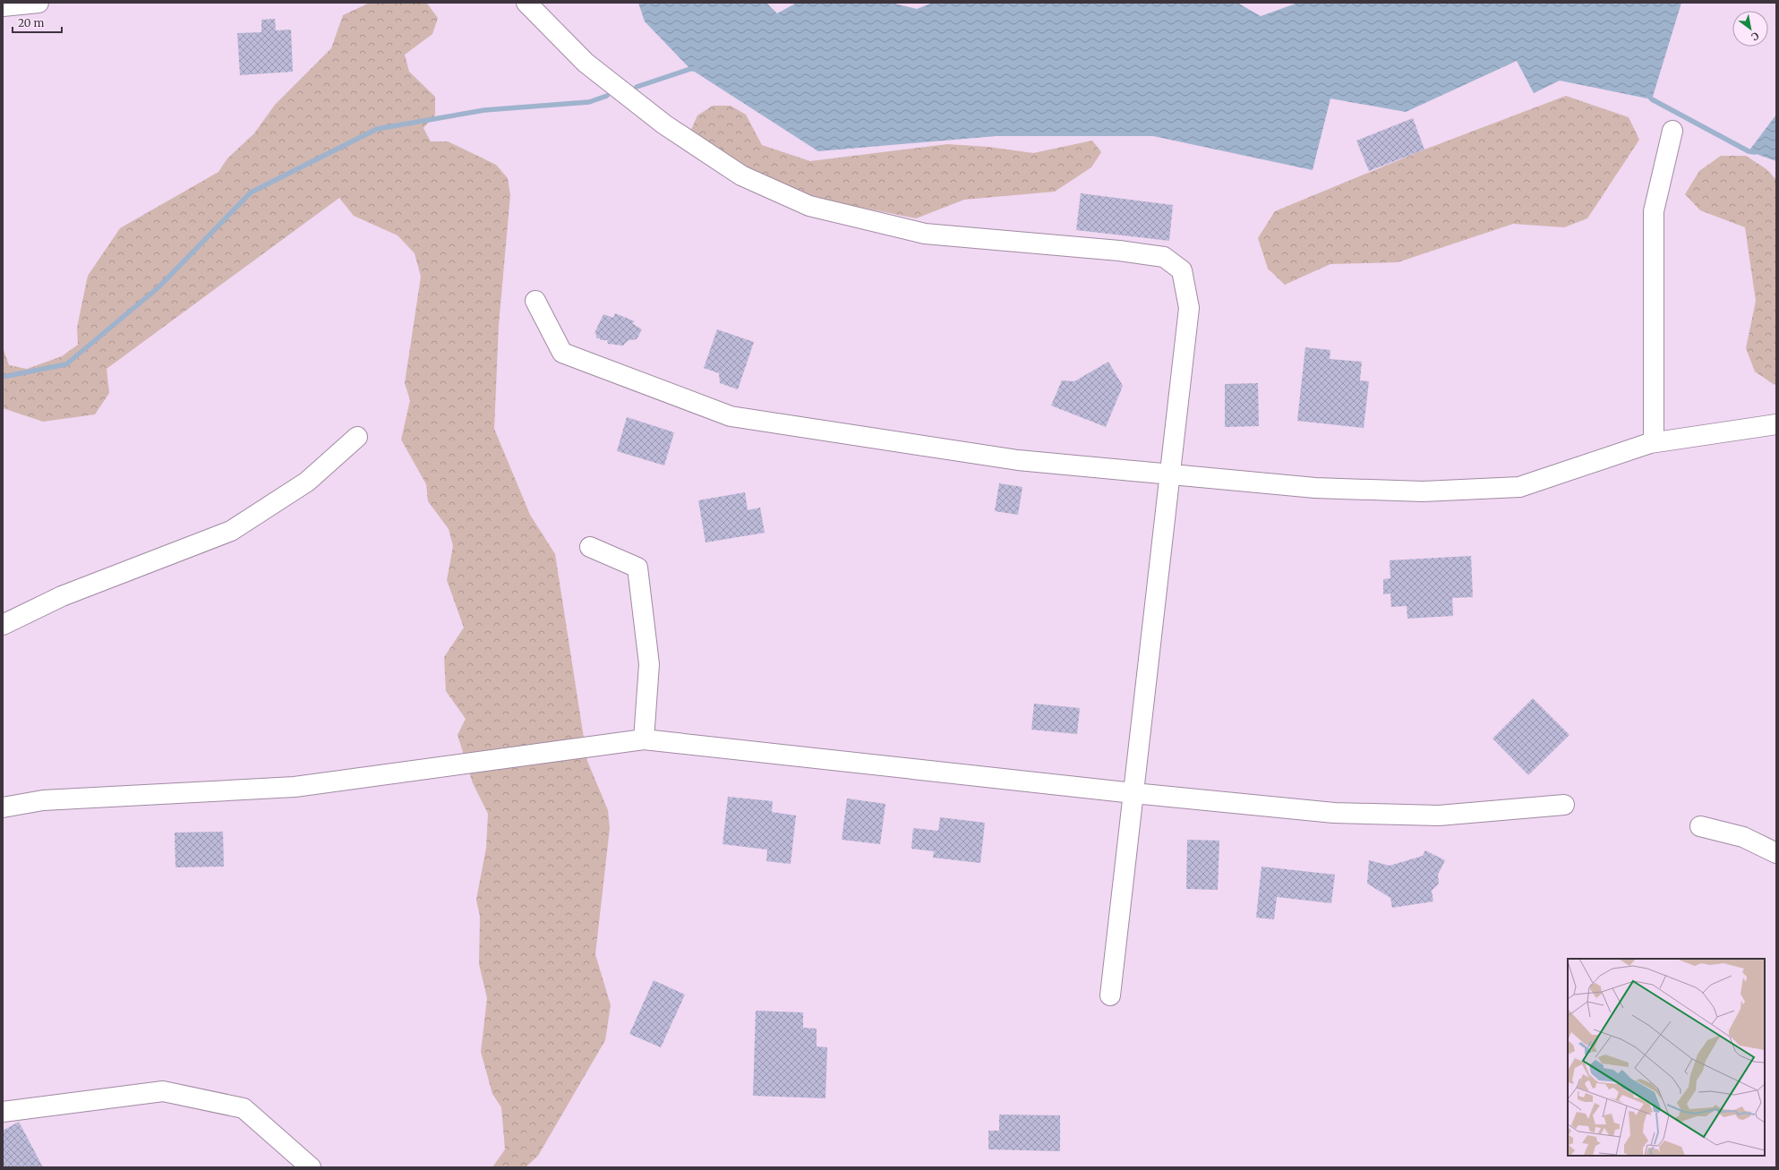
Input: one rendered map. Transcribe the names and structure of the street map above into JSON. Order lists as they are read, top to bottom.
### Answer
{
  "scale_bar": "20 m",
  "north": "bottom right"
}
